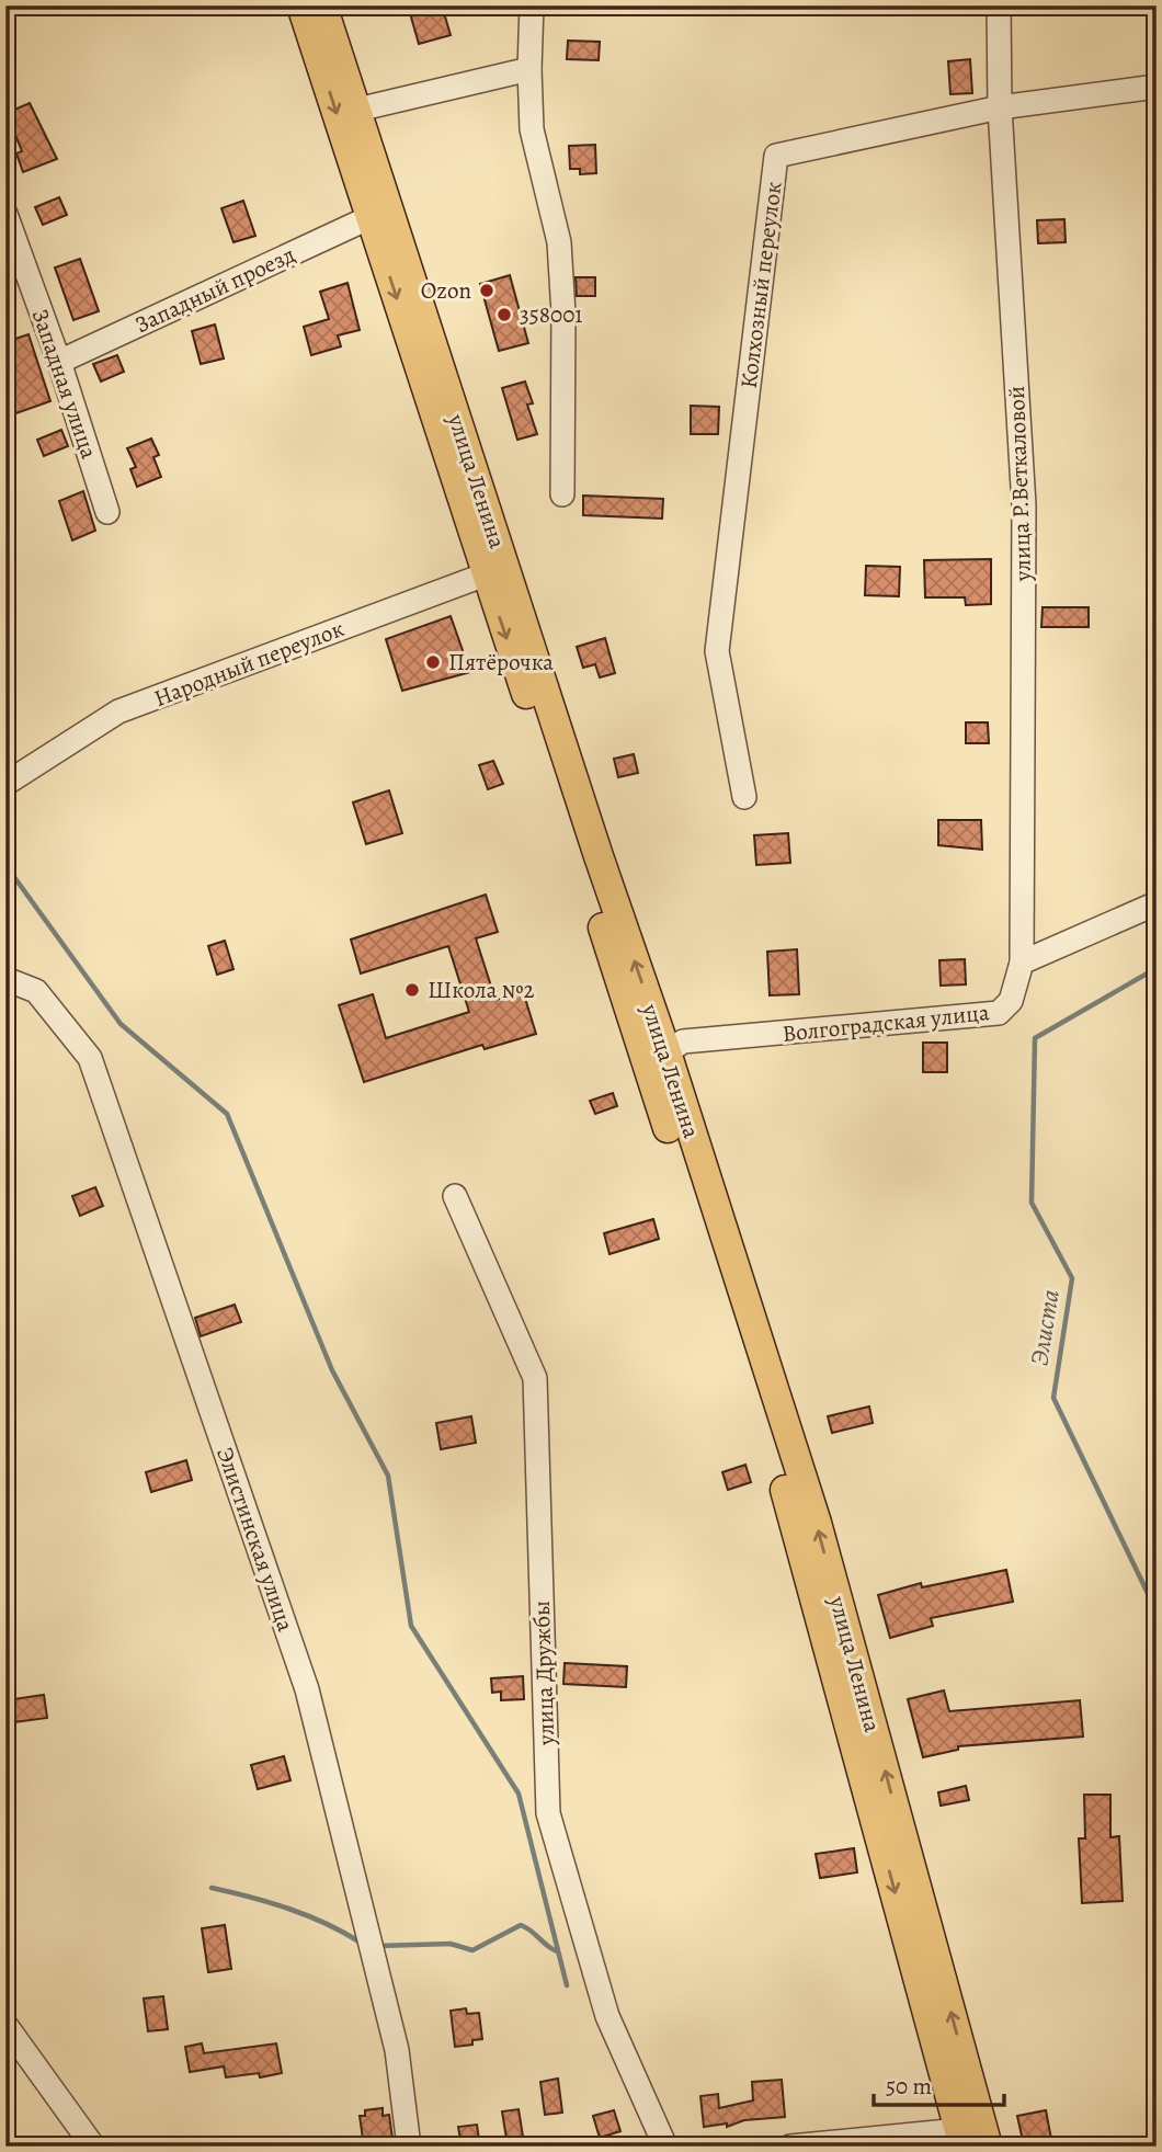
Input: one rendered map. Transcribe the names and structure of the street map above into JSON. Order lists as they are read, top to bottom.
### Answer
{
  "streets": {
    "main road": ["улица Ленина"],
    "street": [
      "Колхозный переулок",
      "Западный проезд",
      "Западная улица",
      "улица Р.Веткаловой",
      "Народный переулок",
      "Волгоградская улица",
      "Элистинская улица",
      "улица Дружбы"
    ]
  },
  "crossings": [
    ["Колхозный переулок", "улица Р.Веткаловой"],
    ["Западный проезд", "Западная улица"],
    ["Западный проезд", "улица Ленина"],
    ["улица Ленина", "Народный переулок"],
    ["улица Ленина", "Волгоградская улица"],
    ["улица Р.Веткаловой", "Волгоградская улица"]
  ],
  "water": ["Элиста"],
  "places": [
    "Ozon",
    "358001",
    "Пятёрочка",
    "Школа №2"
  ],
  "scale_bar": "50 m"
}
